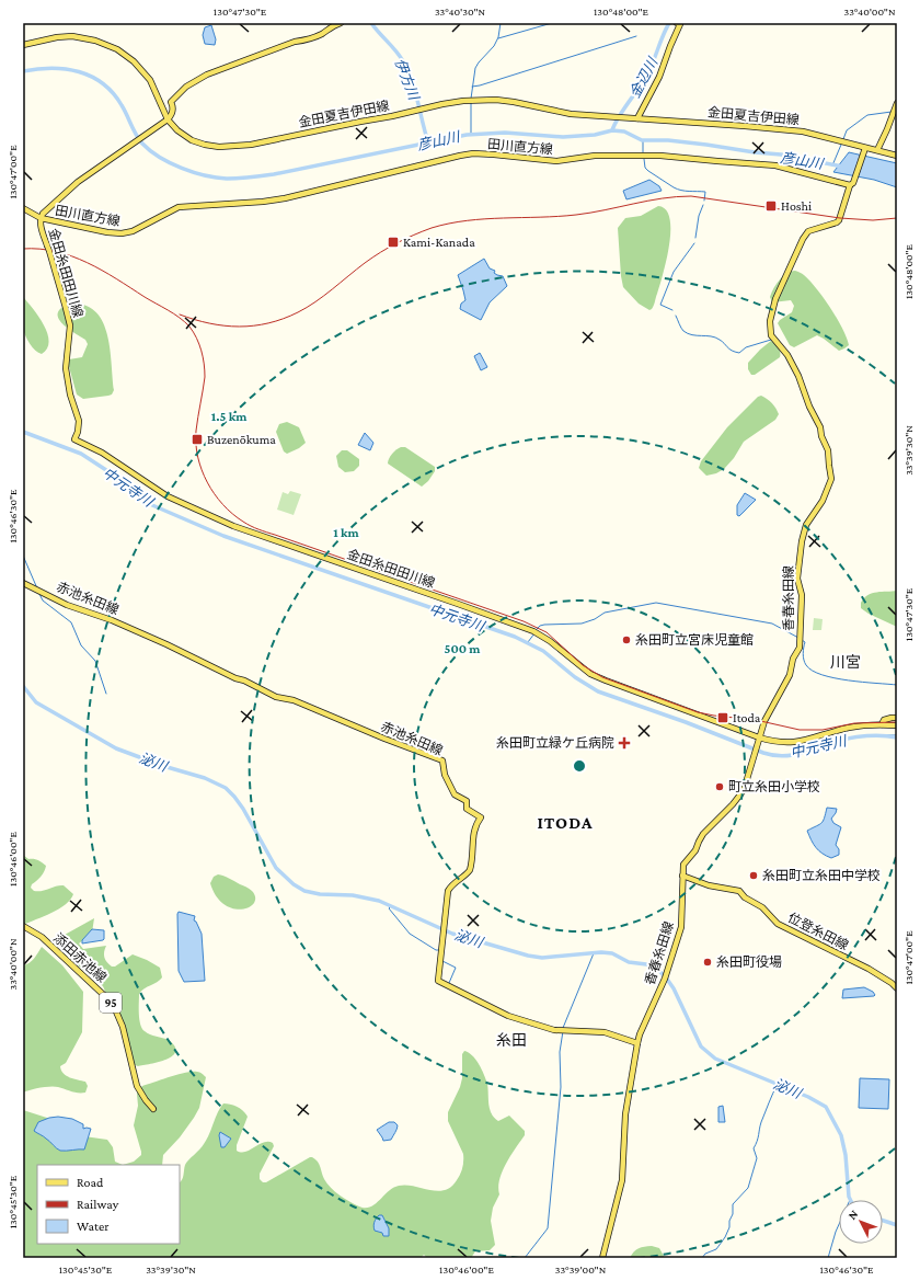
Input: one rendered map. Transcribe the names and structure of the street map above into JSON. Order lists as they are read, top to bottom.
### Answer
{
  "streets": {
    "main road": [
      "金田夏吉伊田線",
      "田川直方線",
      "金田糸田田川線",
      "赤池糸田線",
      "香春糸田線",
      "位登糸田線",
      "添田赤池線",
      "95"
    ]
  },
  "crossings": [
    ["田川直方線", "金田糸田田川線"],
    ["田川直方線", "香春糸田線"],
    ["金田糸田田川線", "香春糸田線"],
    ["赤池糸田線", "香春糸田線"],
    ["香春糸田線", "位登糸田線"]
  ],
  "districts": ["川宮", "ITODA", "糸田"],
  "water": [
    "金辺川",
    "伊方川",
    "彦山川",
    "中元寺川",
    "泌川"
  ],
  "places": {
    "transit": [
      "Hoshi",
      "Kami-Kanada",
      "Buzenōkuma",
      "Itoda"
    ],
    "other": [
      "糸田町立宮床児童館",
      "町立糸田小学校",
      "糸田町立糸田中学校",
      "糸田町役場"
    ],
    "health": ["糸田町立緑ケ丘病院"]
  },
  "legend": ["Road", "Railway", "Water"],
  "north": "top left",
  "coordinates": [
    "130°47'30\"E",
    "33°40'30\"N",
    "130°48'00\"E",
    "33°40'00\"N",
    "130°47'00\"E",
    "33°39'30\"N",
    "130°46'30\"E",
    "130°46'00\"E",
    "130°45'30\"E",
    "33°39'00\"N"
  ],
  "rings": ["1.5 km", "1 km", "500 m"]
}
